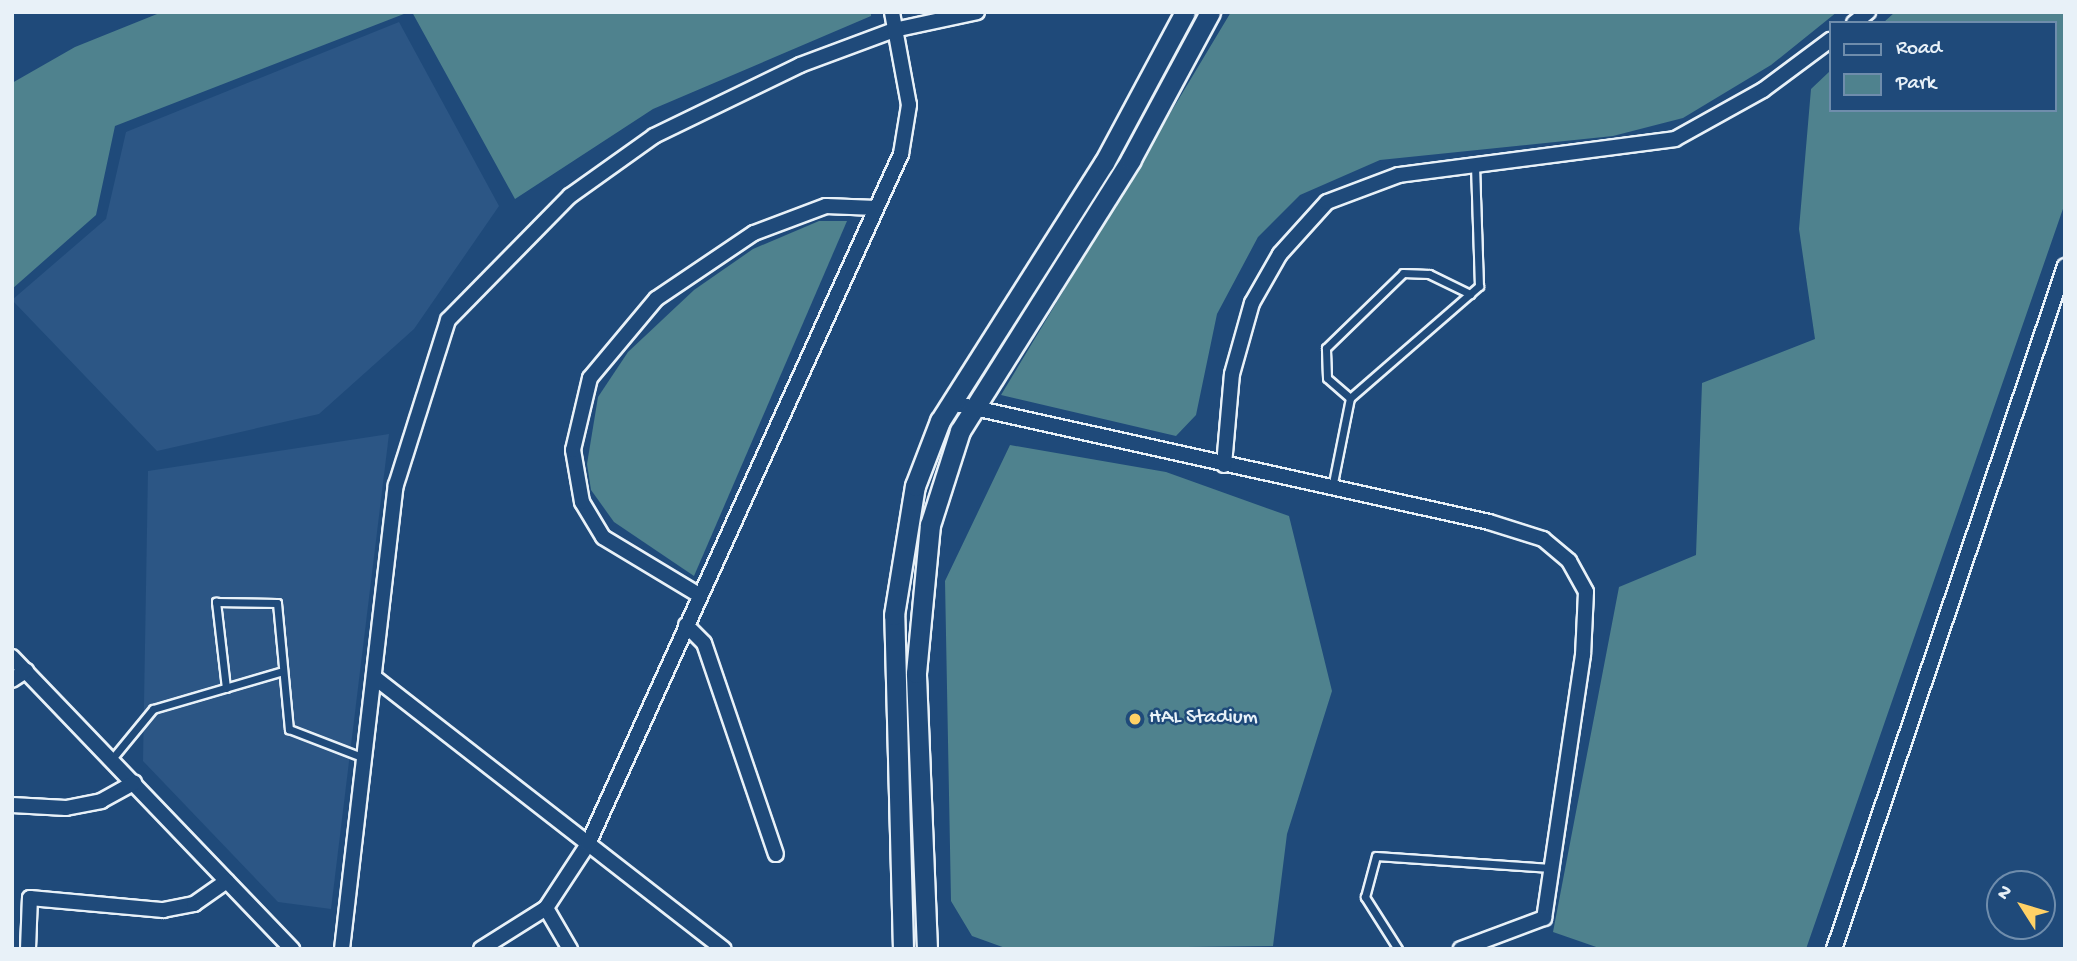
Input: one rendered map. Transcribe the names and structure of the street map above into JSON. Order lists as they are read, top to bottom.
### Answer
{
  "places": ["HAL Stadium"],
  "legend": ["Road", "Park"],
  "north": "top left"
}
